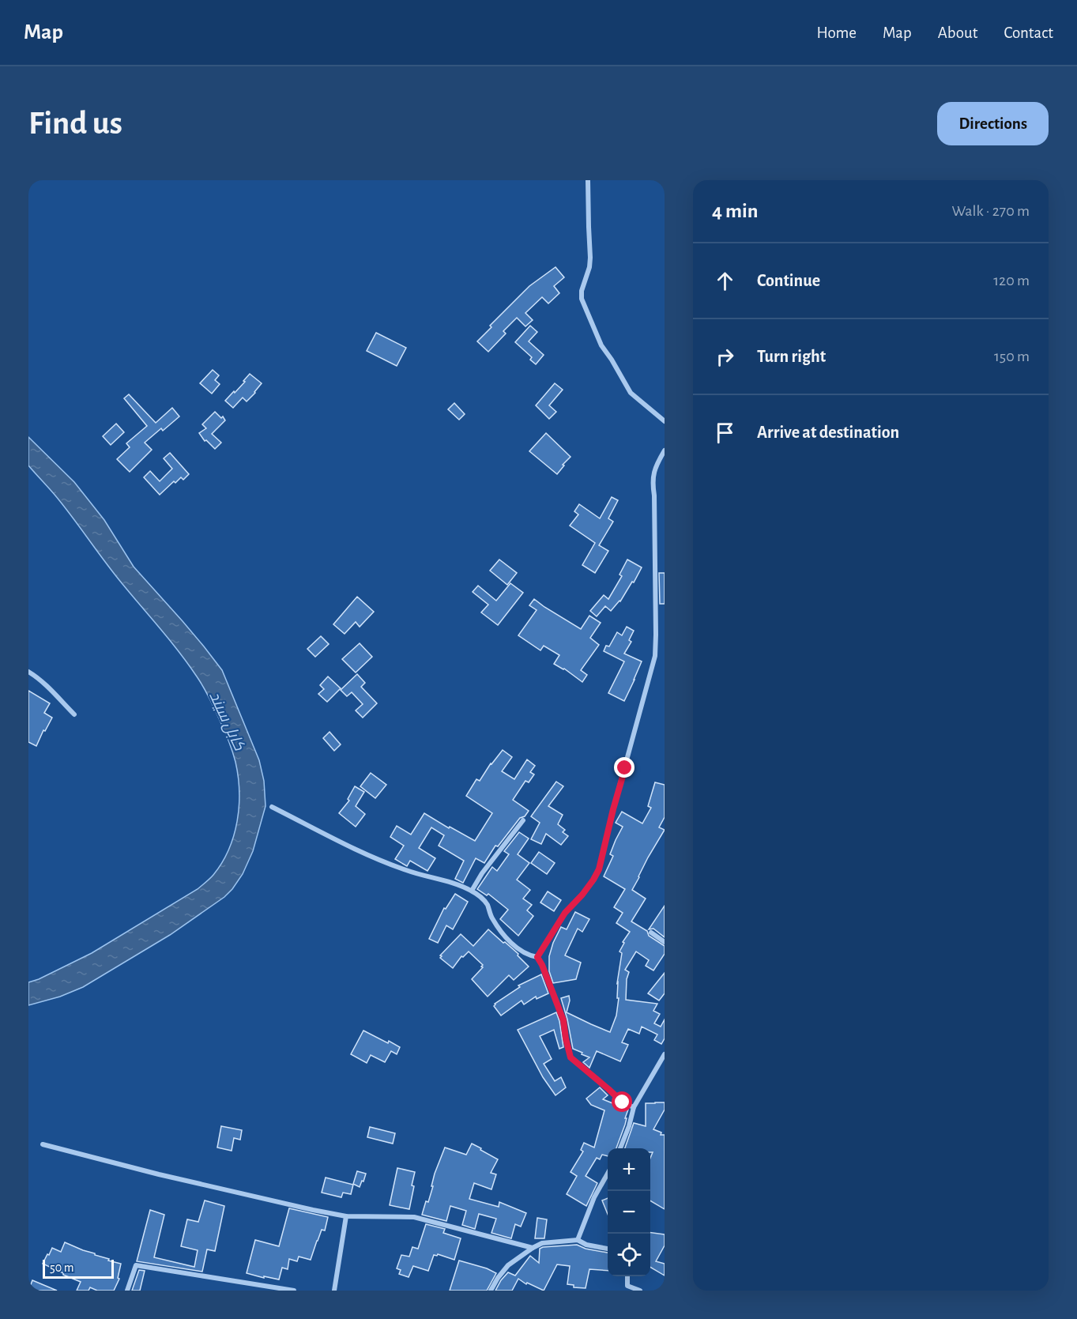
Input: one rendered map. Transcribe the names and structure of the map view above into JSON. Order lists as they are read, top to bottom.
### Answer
{
  "water": ["کابل سيند"],
  "scale_bar": "50 m",
  "page": {
    "header": "Map",
    "nav": [
      "Home",
      "Map",
      "About",
      "Contact"
    ],
    "buttons": "Directions",
    "title": "Find us",
    "heading": ["4 min", "Walk · 270 m"],
    "list": [
      ["Continue", "120 m"],
      ["Turn right", "150 m"],
      "Arrive at destination"
    ],
    "map_buttons": ["+", "−"],
    "scale": "50 m"
  }
}
